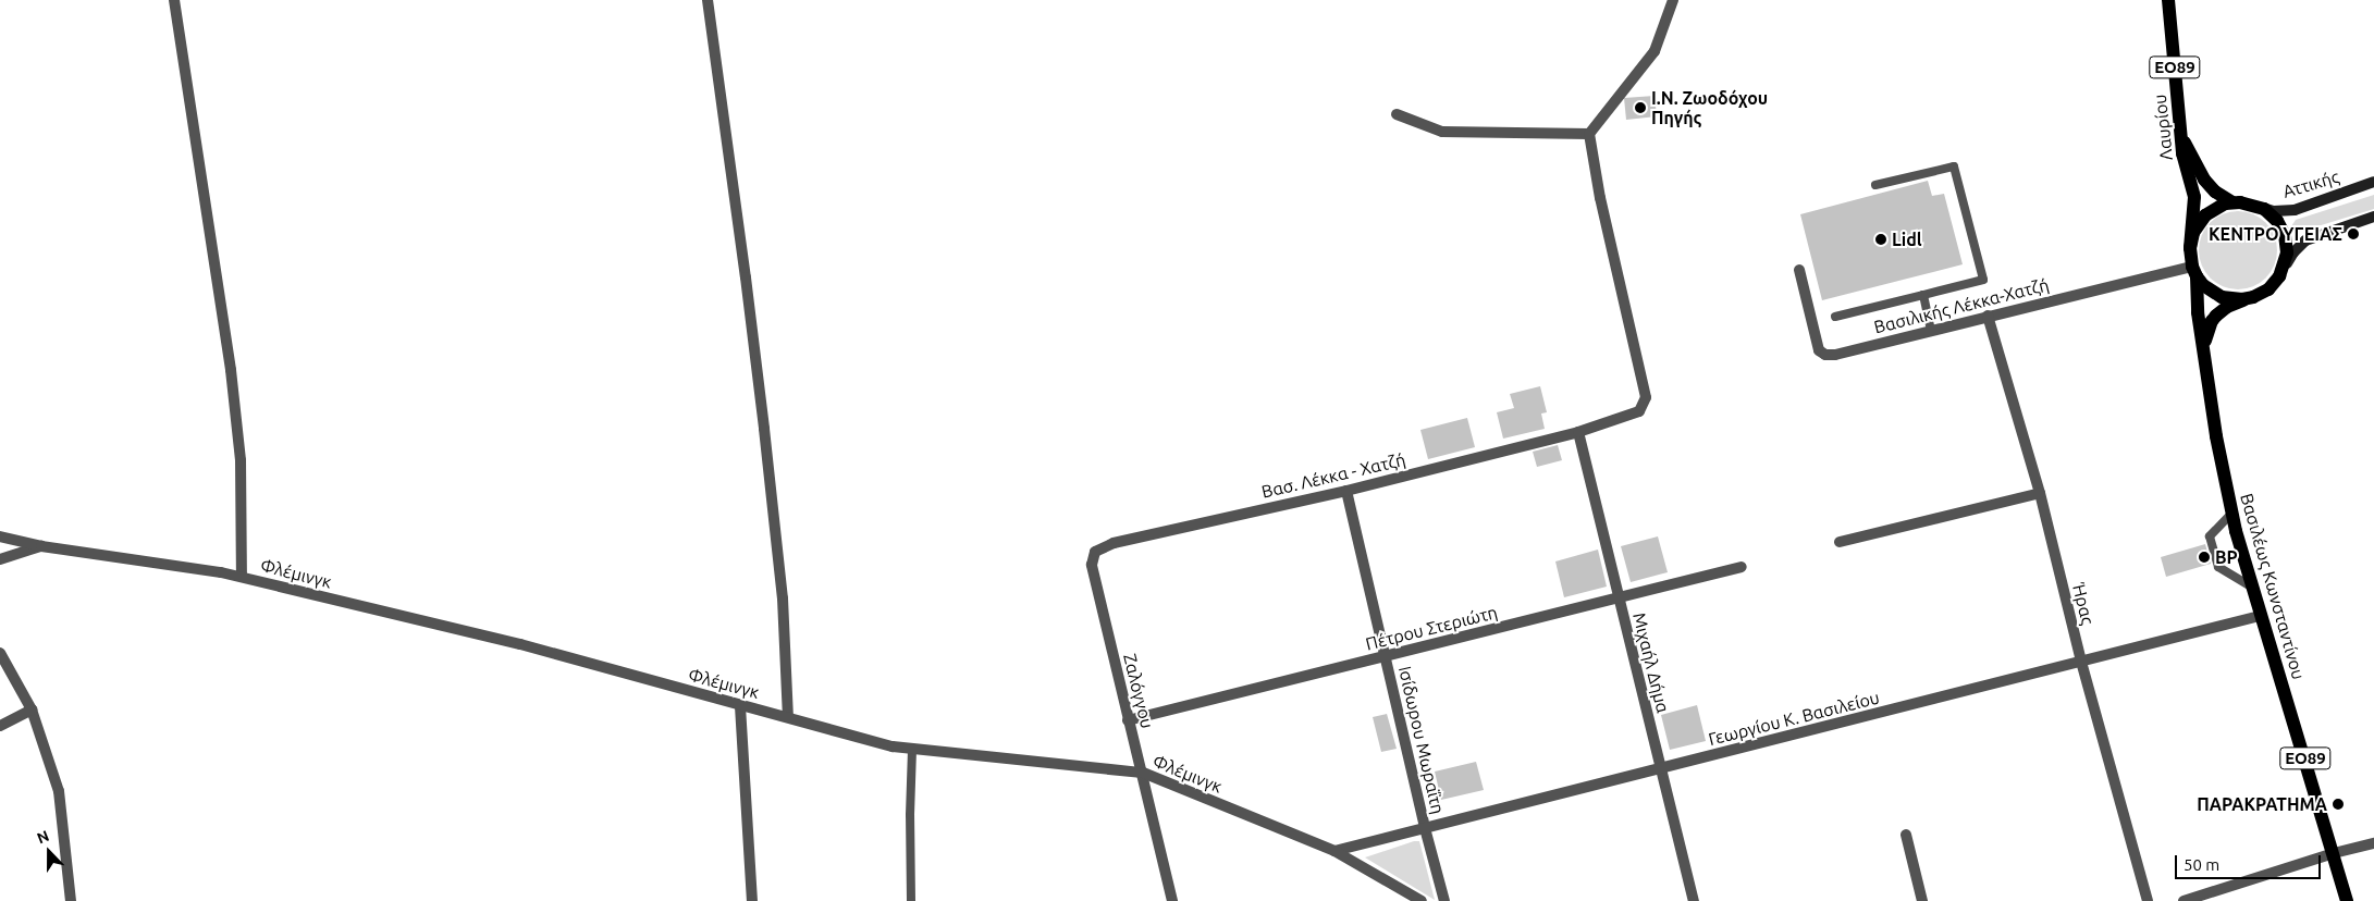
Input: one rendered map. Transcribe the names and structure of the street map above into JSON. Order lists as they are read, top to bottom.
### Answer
{
  "streets": {
    "main road": [
      "ΕΟ89",
      "Λαυρίου",
      "Αττικής",
      "Βασιλέως Κωνσταντίνου"
    ],
    "street": [
      "Βασιλικής Λέκκα-Χατζή",
      "Βασ. Λέκκα - Χατζή",
      "Φλέμινγκ",
      "Ήρας",
      "Πέτρου Στεριώτη",
      "Μιχαήλ Δήμα",
      "Ζαλόγγου",
      "Γεωργίου Κ. Βασιλείου",
      "Ισίδωρου Μωραΐτη"
    ]
  },
  "crossings": [
    ["ΕΟ89", "Λαυρίου"],
    ["ΕΟ89", "Αττικής"],
    ["ΕΟ89", "Βασιλικής Λέκκα-Χατζή"],
    ["ΕΟ89", "Βασιλέως Κωνσταντίνου"],
    ["Λαυρίου", "Αττικής"],
    ["Λαυρίου", "Βασιλικής Λέκκα-Χατζή"],
    ["Λαυρίου", "Βασιλέως Κωνσταντίνου"],
    ["Αττικής", "Βασιλικής Λέκκα-Χατζή"],
    ["Αττικής", "Βασιλέως Κωνσταντίνου"],
    ["Βασιλικής Λέκκα-Χατζή", "Βασιλέως Κωνσταντίνου"],
    ["Βασιλικής Λέκκα-Χατζή", "Ήρας"],
    ["Βασ. Λέκκα - Χατζή", "Μιχαήλ Δήμα"],
    ["Βασ. Λέκκα - Χατζή", "Ζαλόγγου"],
    ["Βασ. Λέκκα - Χατζή", "Ισίδωρου Μωραΐτη"],
    ["Φλέμινγκ", "Ζαλόγγου"],
    ["Φλέμινγκ", "Γεωργίου Κ. Βασιλείου"],
    ["Βασιλέως Κωνσταντίνου", "Γεωργίου Κ. Βασιλείου"],
    ["Ήρας", "Γεωργίου Κ. Βασιλείου"],
    ["Πέτρου Στεριώτη", "Μιχαήλ Δήμα"],
    ["Πέτρου Στεριώτη", "Ζαλόγγου"],
    ["Πέτρου Στεριώτη", "Ισίδωρου Μωραΐτη"],
    ["Μιχαήλ Δήμα", "Γεωργίου Κ. Βασιλείου"],
    ["Γεωργίου Κ. Βασιλείου", "Ισίδωρου Μωραΐτη"]
  ],
  "places": [
    "Ι.Ν. Ζωοδόχου Πηγής",
    "ΚΕΝΤΡΟ ΥΓΕΙΑΣ",
    "Lidl",
    "BP",
    "ΠΑΡΑΚΡΑΤΗΜΑ"
  ],
  "scale_bar": "50 m",
  "north": "top"
}
